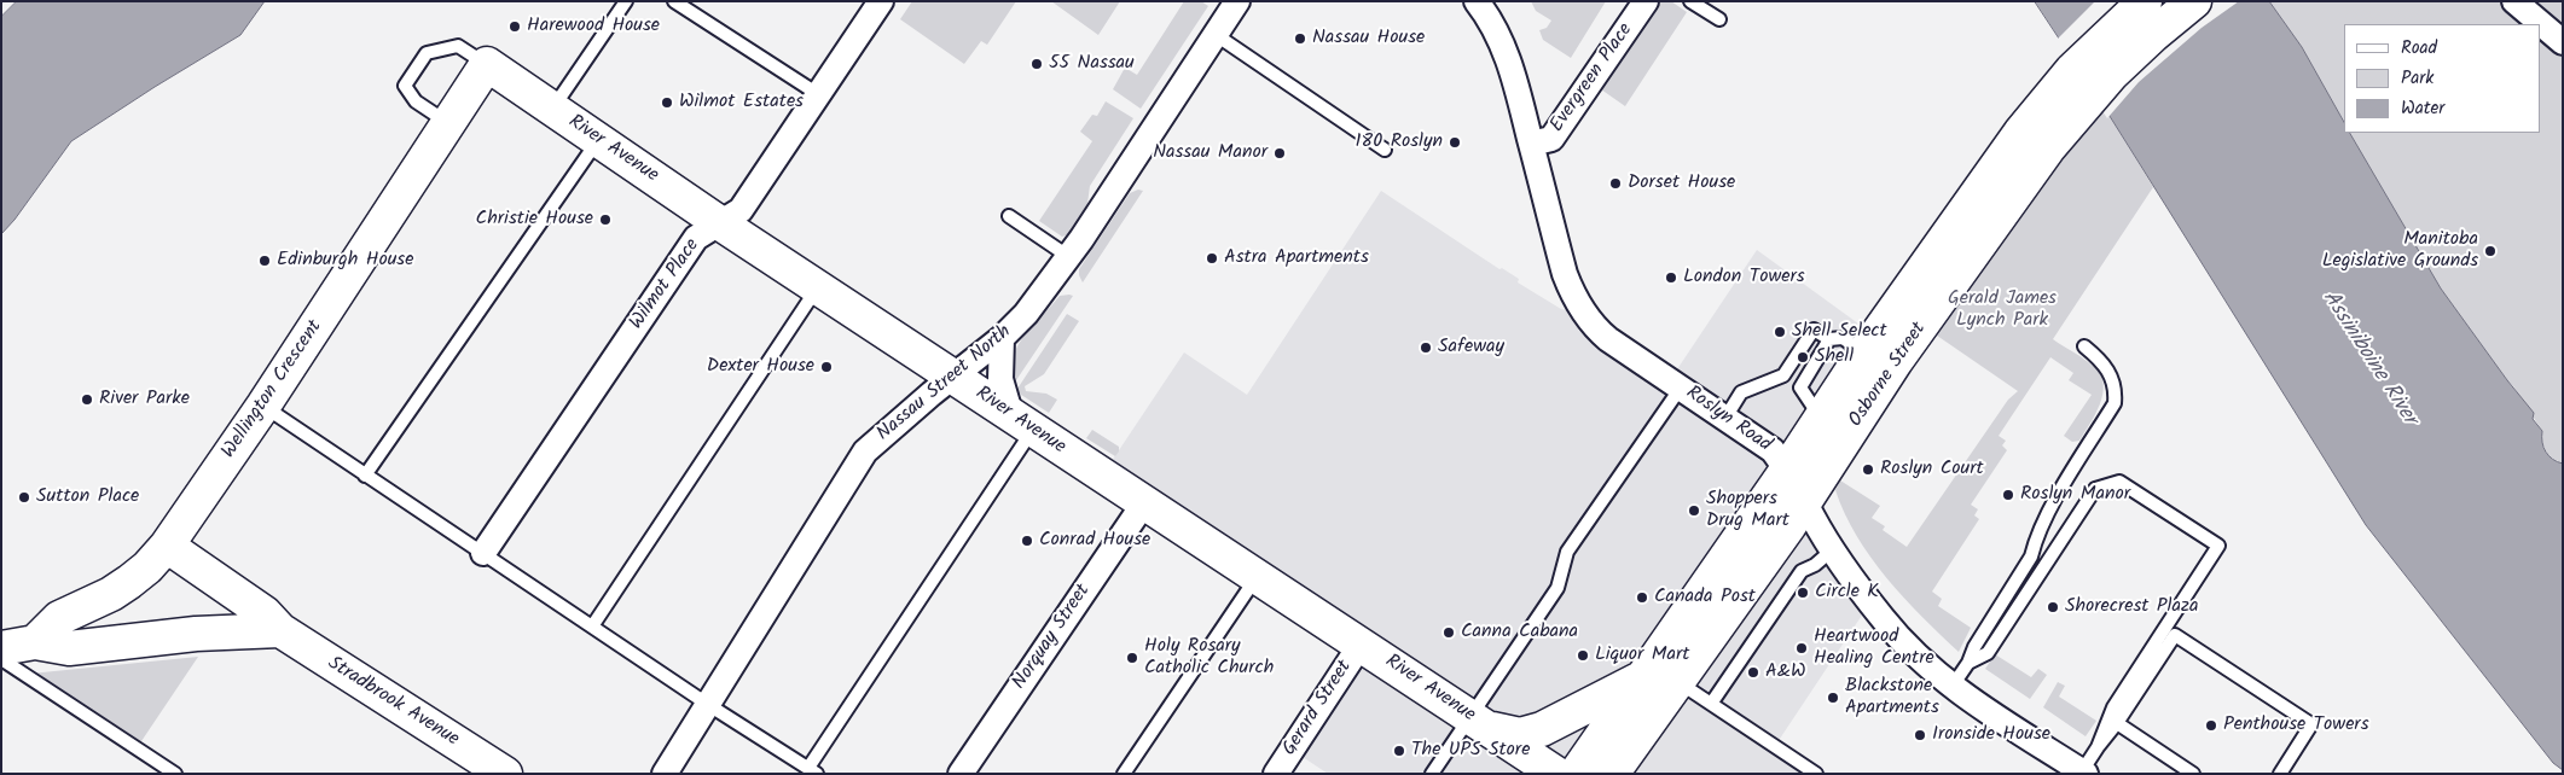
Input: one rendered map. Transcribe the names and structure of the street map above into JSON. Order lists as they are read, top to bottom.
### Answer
{
  "streets": {
    "street": [
      "Evergreen Place",
      "River Avenue",
      "Wilmot Place",
      "Osborne Street",
      "Nassau Street North",
      "Wellington Crescent",
      "Roslyn Road",
      "Norquay Street",
      "Stradbrook Avenue",
      "Gerard Street"
    ]
  },
  "crossings": [
    ["Evergreen Place", "Roslyn Road"],
    ["River Avenue", "Wilmot Place"],
    ["River Avenue", "Nassau Street North"],
    ["River Avenue", "Wellington Crescent"],
    ["River Avenue", "Norquay Street"],
    ["River Avenue", "Gerard Street"],
    ["Osborne Street", "Roslyn Road"],
    ["Wellington Crescent", "Stradbrook Avenue"]
  ],
  "water": ["Assiniboine River"],
  "parks": ["Gerald James Lynch Park"],
  "places": [
    "Harewood House",
    "Nassau House",
    "55 Nassau",
    "Wilmot Estates",
    "180 Roslyn",
    "Nassau Manor",
    "Dorset House",
    "Christie House",
    "Manitoba Legislative Grounds",
    "Astra Apartments",
    "Edinburgh House",
    "London Towers",
    "Shell Select",
    "Safeway",
    "Shell",
    "Dexter House",
    "River Parke",
    "Roslyn Court",
    "Roslyn Manor",
    "Sutton Place",
    "Shoppers Drug Mart",
    "Conrad House",
    "Circle K",
    "Canada Post",
    "Shorecrest Plaza",
    "Canna Cabana",
    "Heartwood Healing Centre",
    "Liquor Mart",
    "Holy Rosary Catholic Church",
    "A&W",
    "Blackstone Apartments",
    "Penthouse Towers",
    "Ironside House",
    "The UPS Store"
  ],
  "legend": ["Road", "Park", "Water"]
}
